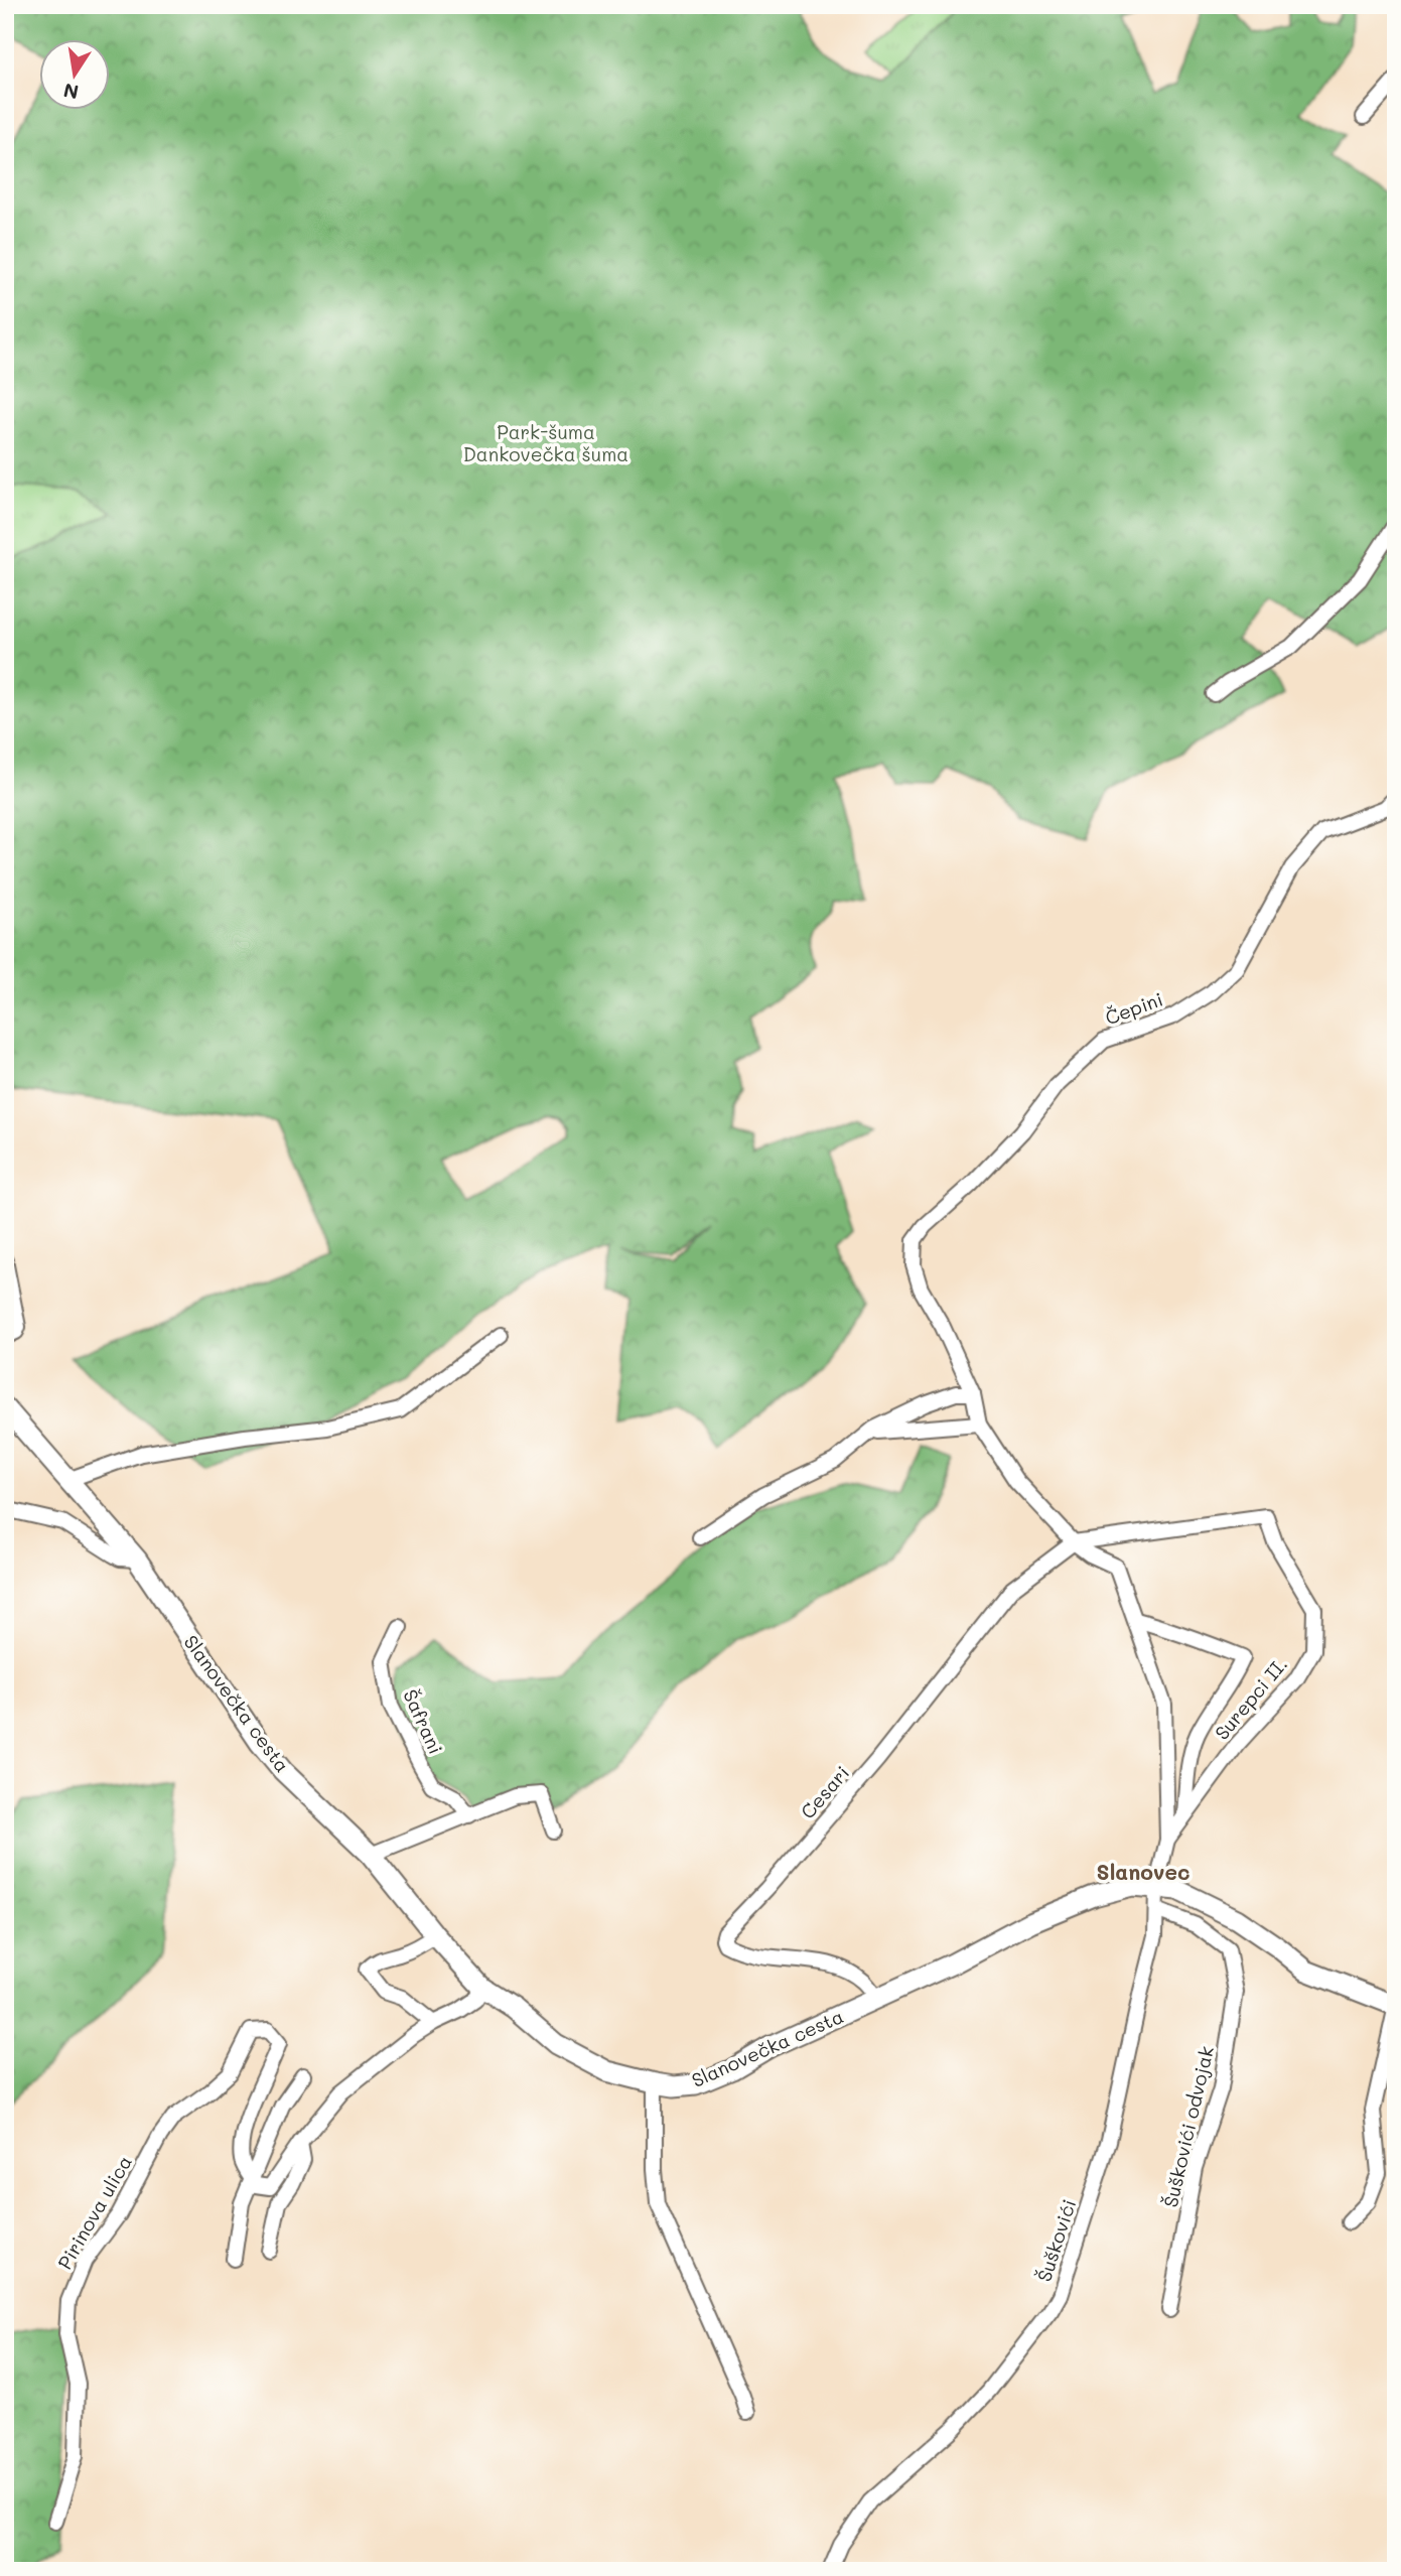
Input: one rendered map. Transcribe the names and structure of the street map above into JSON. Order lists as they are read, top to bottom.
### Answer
{
  "streets": {
    "street": [
      "Čepini",
      "Surepci II.",
      "Slanovečka cesta",
      "Šafrani",
      "Cesari",
      "Šuškovići odvojak",
      "Pirinova ulica",
      "Šuškovići"
    ]
  },
  "crossings": [
    ["Surepci II.", "Cesari"],
    ["Slanovečka cesta", "Cesari"],
    ["Slanovečka cesta", "Šuškovići"],
    ["Šuškovići odvojak", "Šuškovići"]
  ],
  "districts": ["Slanovec"],
  "parks": ["Park-šuma Dankovečka šuma"],
  "north": "bottom"
}
